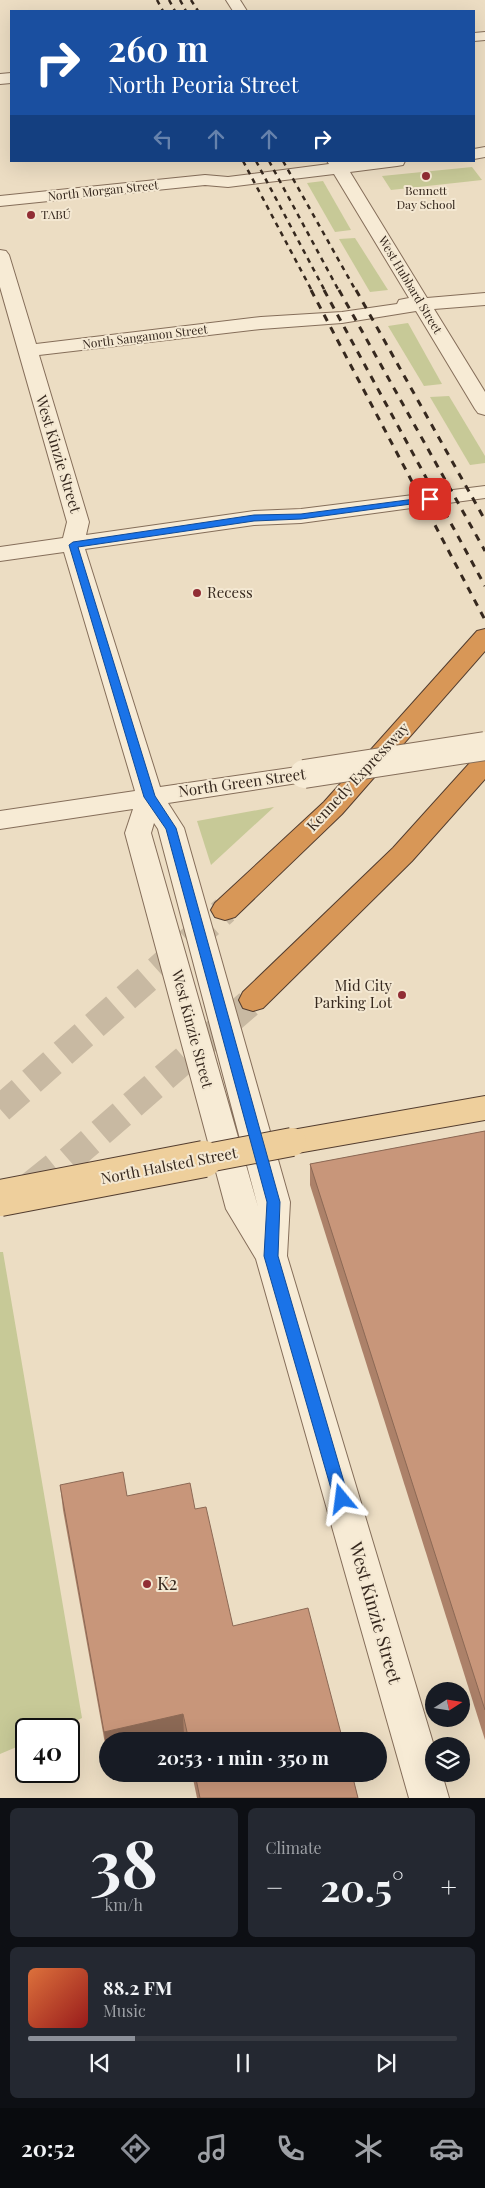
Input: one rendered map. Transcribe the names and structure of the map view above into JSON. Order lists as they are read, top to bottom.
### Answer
{
  "streets": {
    "highway": ["Kennedy Expressway"],
    "main road": ["North Halsted Street"],
    "street": [
      "North Morgan Street",
      "West Hubbard Street",
      "North Sangamon Street",
      "West Kinzie Street",
      "North Green Street"
    ]
  },
  "crossings": [
    ["North Morgan Street", "West Hubbard Street"],
    ["West Hubbard Street", "North Sangamon Street"],
    ["North Sangamon Street", "West Kinzie Street"],
    ["West Kinzie Street", "North Green Street"]
  ],
  "places": [
    "Bennett Day School",
    "TABÚ",
    "Recess",
    "Mid City Parking Lot",
    "K2"
  ],
  "north": "right",
  "page": {
    "turn": ["260 m", "North Peoria Street"],
    "limit": "40",
    "trip": "20:53 · 1 min · 350 m",
    "tile": [
      ["38", "km/h"],
      "Climate"
    ],
    "heat": ["−", "20.5°", "+"],
    "song": ["88.2 FM", "Music"],
    "tabs": "20:52"
  }
}
